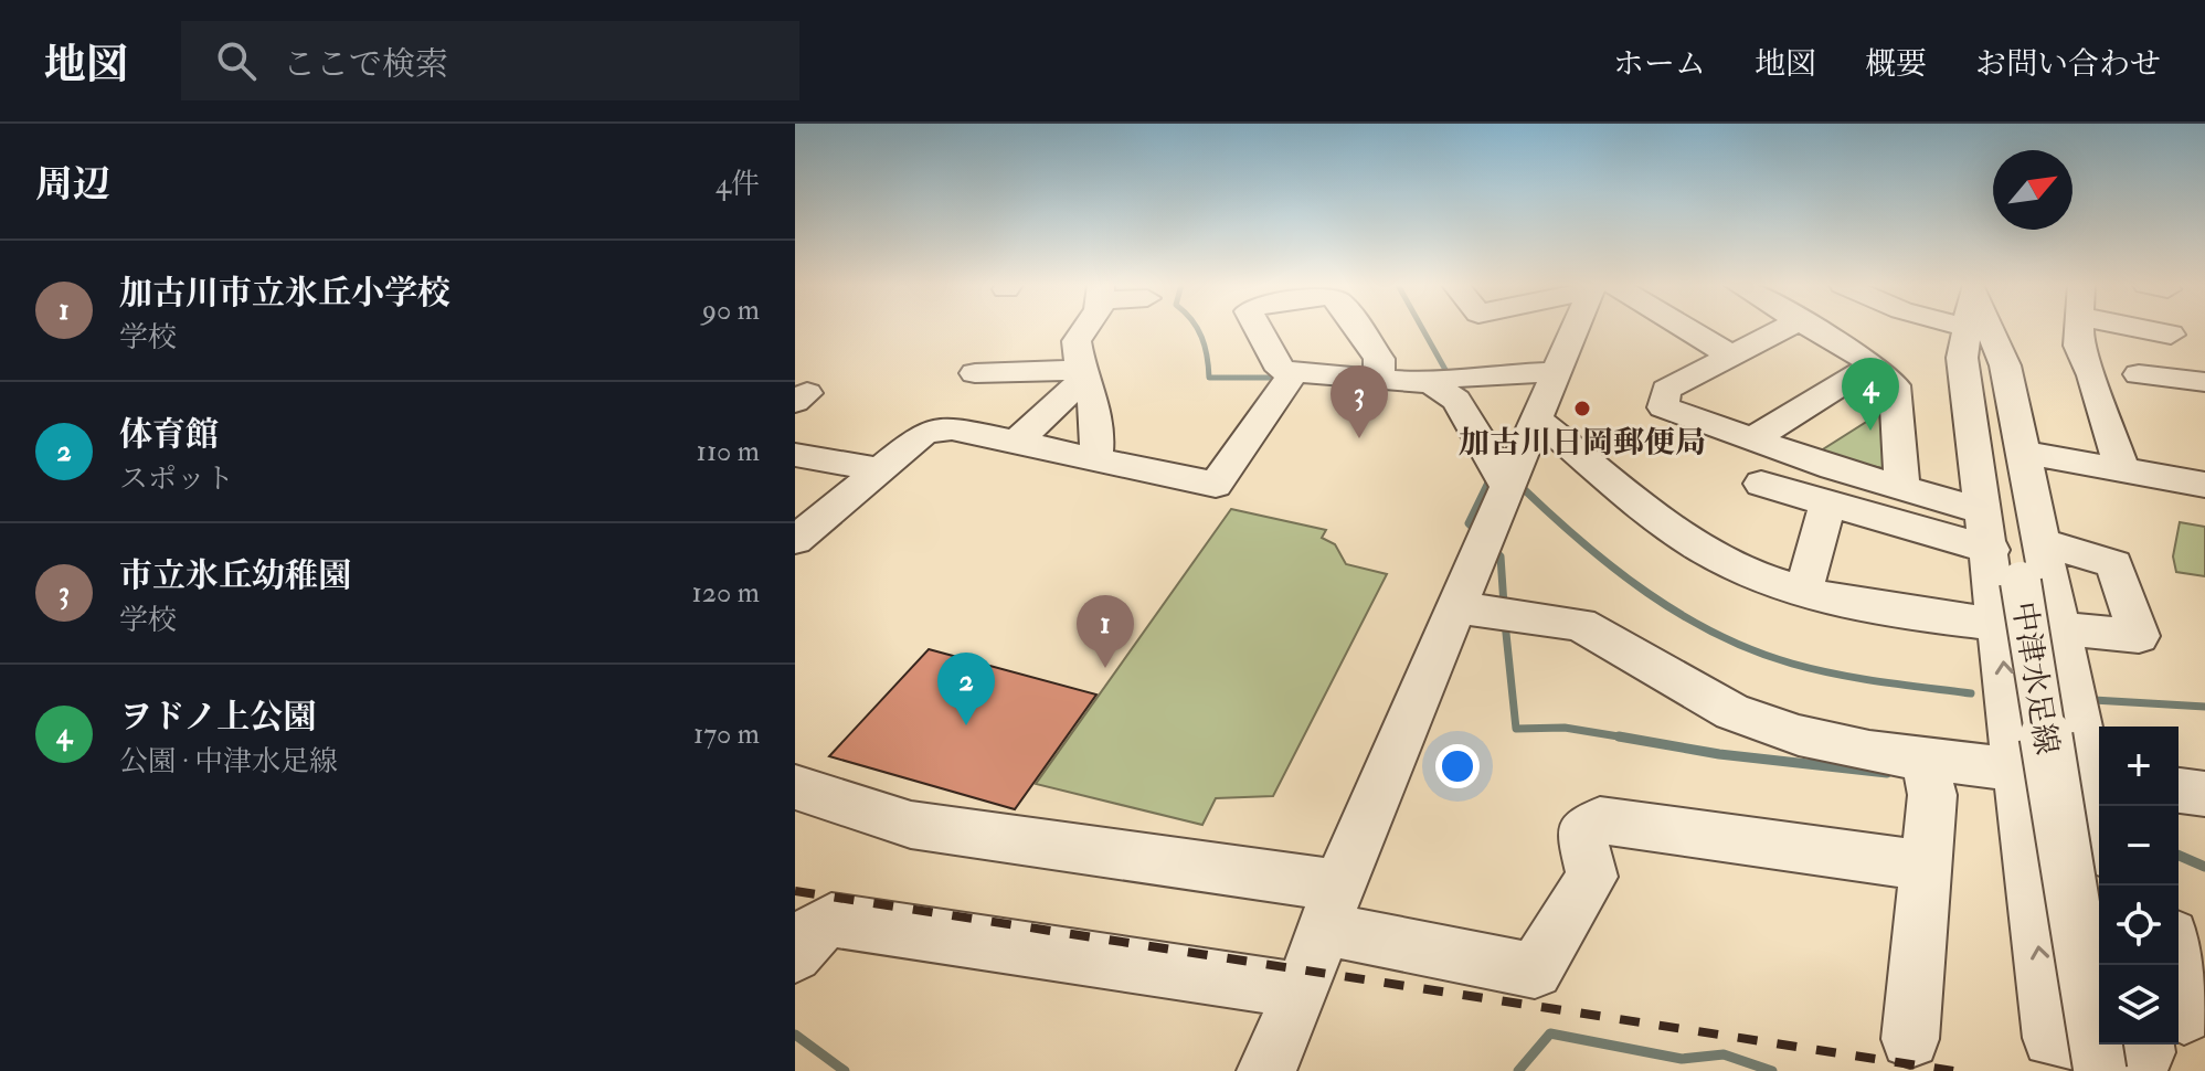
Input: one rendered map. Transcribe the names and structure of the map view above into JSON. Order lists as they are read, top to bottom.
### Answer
{
  "streets": {
    "street": ["中津水足線"]
  },
  "places": ["加古川日岡郵便局"],
  "north": "top right",
  "page": {
    "header": "地図",
    "search": "ここで検索",
    "nav": [
      "ホーム",
      "地図",
      "概要",
      "お問い合わせ"
    ],
    "heading": ["周辺", "4件"],
    "list": [
      {
        "mark": "1",
        "name": "加古川市立氷丘小学校",
        "note": "学校",
        "value": "90 m"
      },
      {
        "mark": "2",
        "name": "体育館",
        "note": "スポット",
        "value": "110 m"
      },
      {
        "mark": "3",
        "name": "市立氷丘幼稚園",
        "note": "学校",
        "value": "120 m"
      },
      {
        "mark": "4",
        "name": "ヲドノ上公園",
        "note": "公園 · 中津水足線",
        "value": "170 m"
      }
    ],
    "pins": [
      "4",
      "3",
      "1",
      "2"
    ],
    "map_buttons": ["+", "−"]
  }
}
